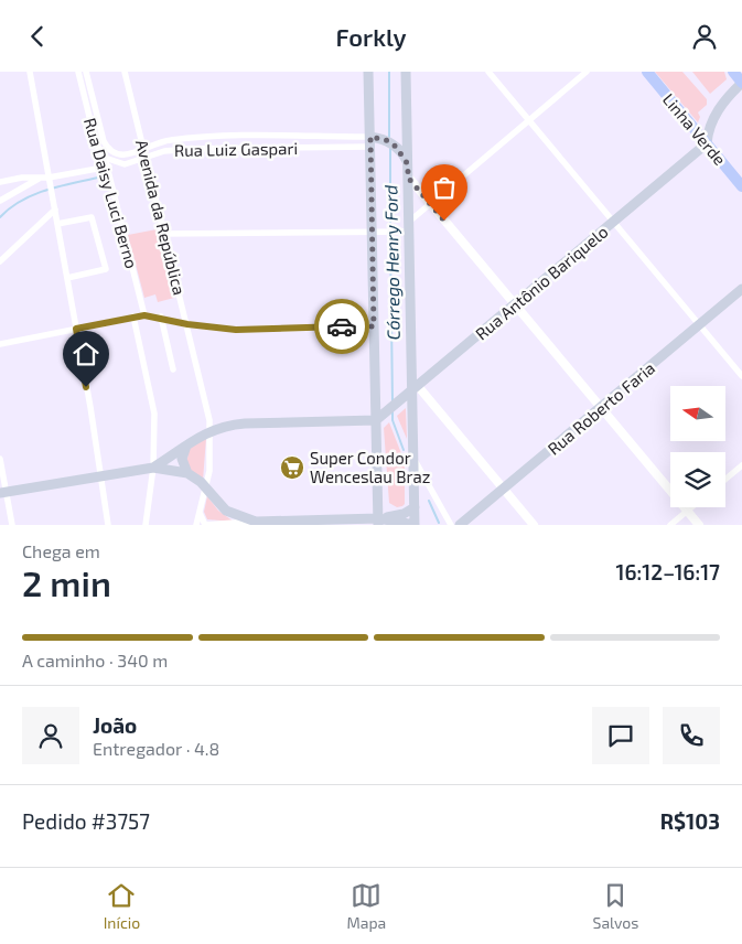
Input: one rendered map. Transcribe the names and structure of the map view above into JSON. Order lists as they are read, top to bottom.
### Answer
{
  "streets": {
    "highway": ["Linha Verde"],
    "main road": ["Rua Antônio Bariquelo", "Rua Roberto Faria"],
    "street": ["Rua Luiz Gaspari", "Rua Daisy Luci Berno", "Avenida da República"]
  },
  "crossings": [
    ["Linha Verde", "Rua Antônio Bariquelo"],
    ["Rua Luiz Gaspari", "Rua Daisy Luci Berno"],
    ["Rua Luiz Gaspari", "Avenida da República"]
  ],
  "water": ["Córrego Henry Ford"],
  "places": {
    "supermarket": ["Super Condor Wenceslau Braz"]
  },
  "north": "left",
  "page": {
    "header": "Forkly",
    "heading": ["2 min", "Chega em", "16:12–16:17"],
    "panel": [
      "João",
      "Entregador · 4.8",
      "Pedido #3757",
      "R$103"
    ],
    "bar": "A caminho · 340 m",
    "tabs": ["Início", "Mapa", "Salvos"]
  }
}
